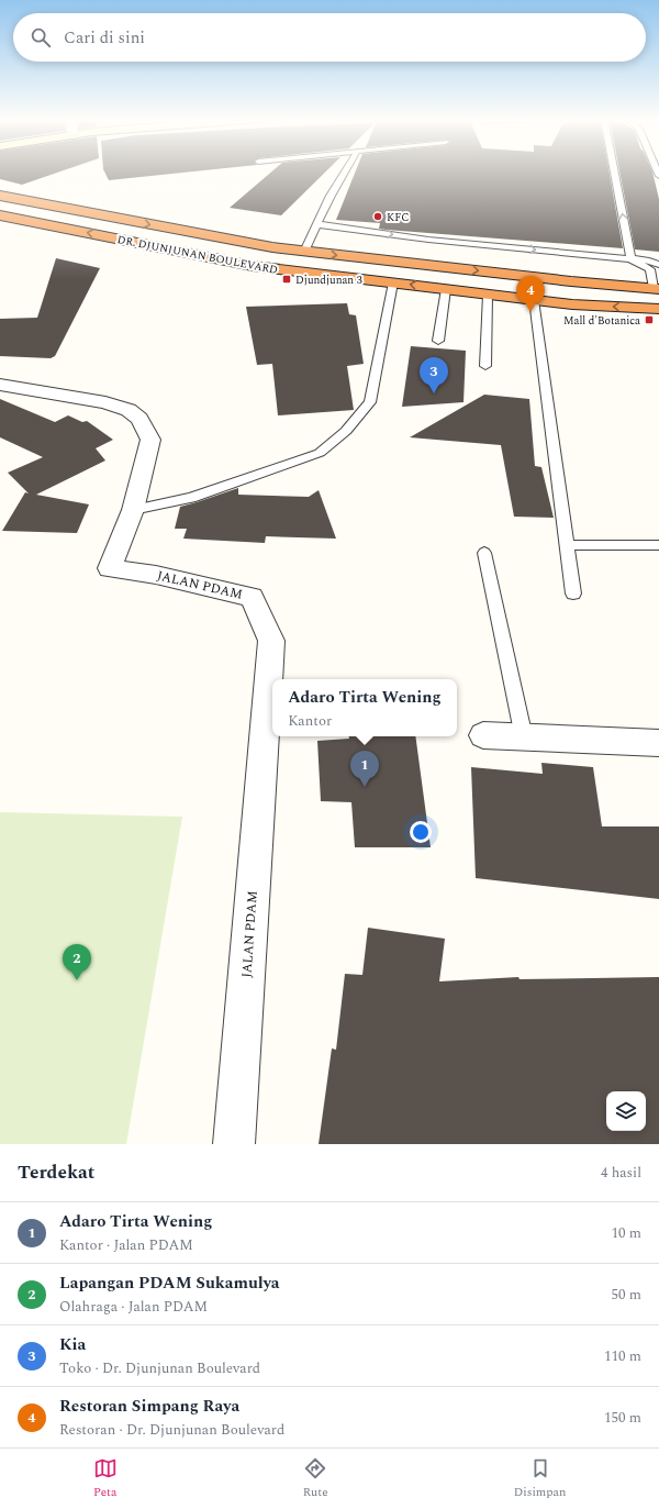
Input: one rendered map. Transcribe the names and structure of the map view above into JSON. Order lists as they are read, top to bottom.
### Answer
{
  "streets": {
    "highway": ["DR. DJUNJUNAN BOULEVARD"],
    "street": ["JALAN PDAM"]
  },
  "places": {
    "other": ["KFC"],
    "transit": ["Djundjunan 3", "Mall d'Botanica"]
  },
  "page": {
    "search": "Cari di sini",
    "pins": [
      "4",
      "3",
      "1",
      "2"
    ],
    "popup": ["Adaro Tirta Wening", "Kantor"],
    "heading": ["Terdekat", "4 hasil"],
    "list": [
      {
        "mark": "1",
        "name": "Adaro Tirta Wening",
        "note": "Kantor · Jalan PDAM",
        "value": "10 m"
      },
      {
        "mark": "2",
        "name": "Lapangan PDAM Sukamulya",
        "note": "Olahraga · Jalan PDAM",
        "value": "50 m"
      },
      {
        "mark": "3",
        "name": "Kia",
        "note": "Toko · Dr. Djunjunan Boulevard",
        "value": "110 m"
      },
      {
        "mark": "4",
        "name": "Restoran Simpang Raya",
        "note": "Restoran · Dr. Djunjunan Boulevard",
        "value": "150 m"
      }
    ],
    "nav": ["Peta", "Rute", "Disimpan"]
  }
}
